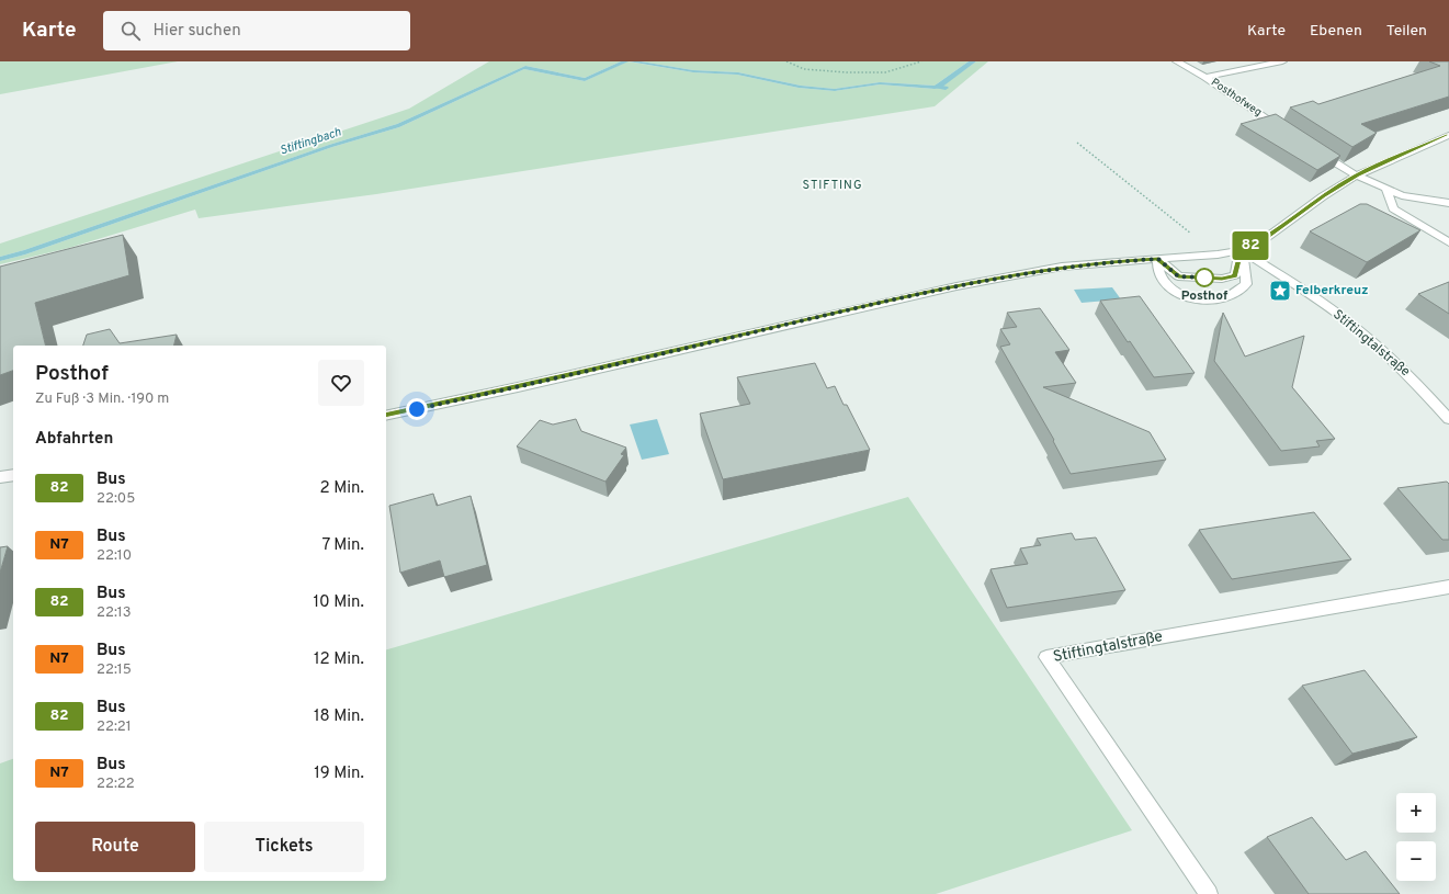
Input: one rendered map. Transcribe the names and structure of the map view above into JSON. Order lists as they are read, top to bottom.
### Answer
{
  "streets": {
    "street": ["Posthofweg", "Stiftingtalstraße"]
  },
  "districts": ["STIFTING"],
  "water": ["Stiftingbach"],
  "places": {
    "other": ["Posthof"],
    "place": ["Felberkreuz"]
  },
  "lines": ["bus line 82"],
  "page": {
    "header": "Karte",
    "search": "Hier suchen",
    "nav": ["Karte", "Ebenen", "Teilen"],
    "on_map": "82",
    "heading": [
      ["Posthof", "Zu Fuß · 3 Min. · 190 m"],
      "Abfahrten"
    ],
    "list": [
      {
        "mark": "82",
        "name": "Bus",
        "note": "22:05",
        "value": "2 Min."
      },
      {
        "mark": "N7",
        "name": "Bus",
        "note": "22:10",
        "value": "7 Min."
      },
      {
        "mark": "82",
        "name": "Bus",
        "note": "22:13",
        "value": "10 Min."
      },
      {
        "mark": "N7",
        "name": "Bus",
        "note": "22:15",
        "value": "12 Min."
      },
      {
        "mark": "82",
        "name": "Bus",
        "note": "22:21",
        "value": "18 Min."
      },
      {
        "mark": "N7",
        "name": "Bus",
        "note": "22:22",
        "value": "19 Min."
      }
    ],
    "map_buttons": ["+", "−"],
    "buttons": ["Route", "Tickets"]
  }
}
